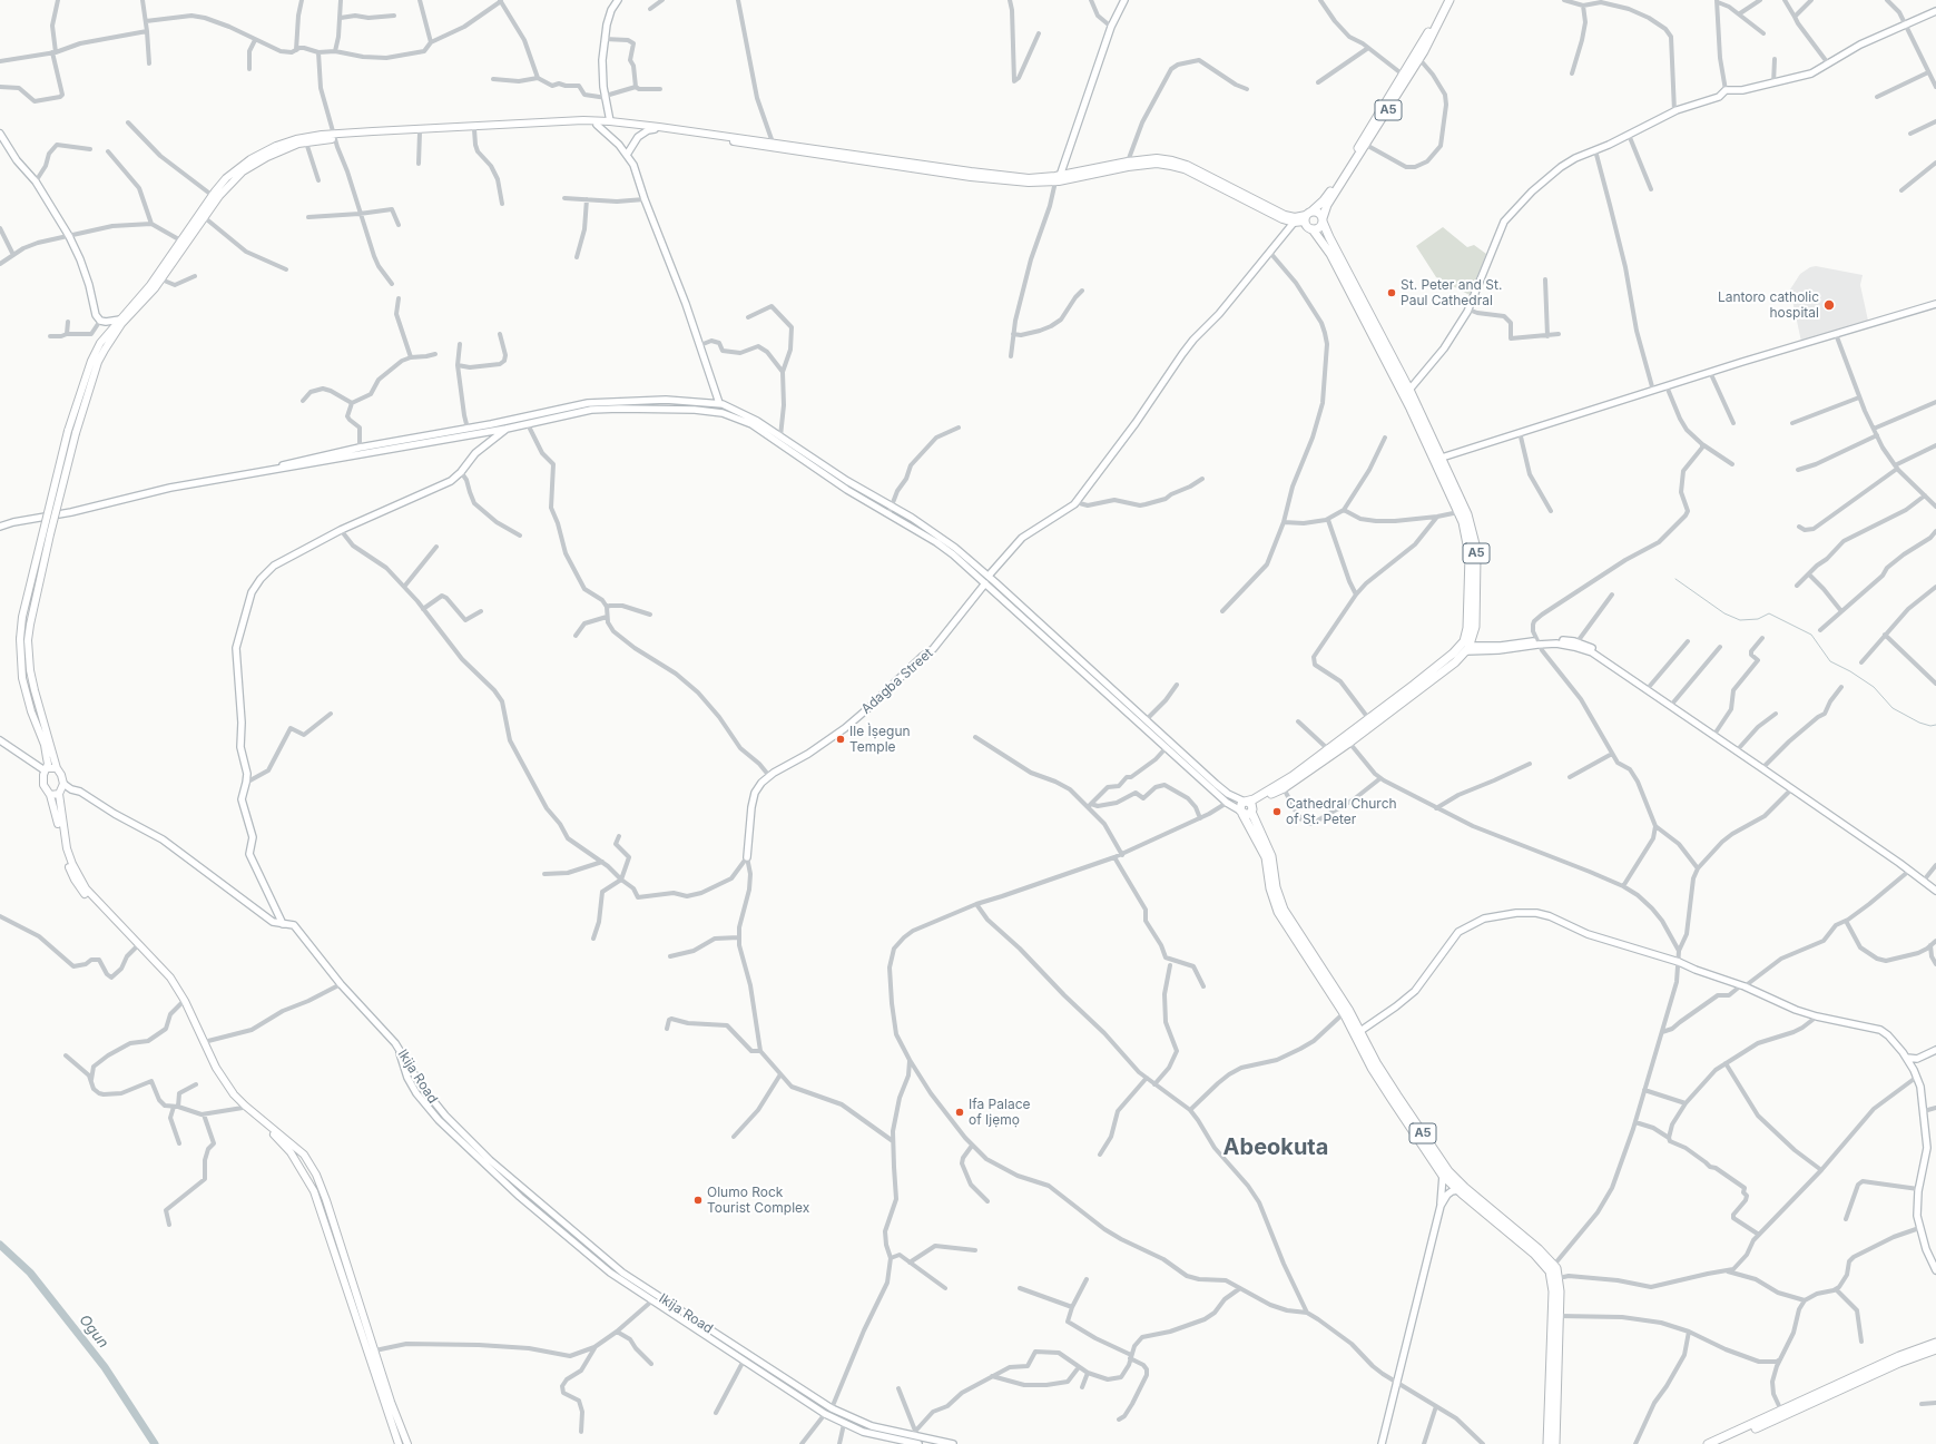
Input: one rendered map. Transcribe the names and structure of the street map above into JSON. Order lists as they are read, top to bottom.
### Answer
{
  "streets": {
    "highway": ["A5"],
    "street": ["Adagba Street", "Ikija Road"]
  },
  "districts": ["Abeokuta"],
  "water": ["Ogun"],
  "places": [
    "St. Peter and St. Paul Cathedral",
    "Lantoro catholic hospital",
    "Ile Ìṣegun Temple",
    "Cathedral Church of St. Peter",
    "Ifa Palace of Ijẹmọ",
    "Olumo Rock Tourist Complex"
  ]
}
